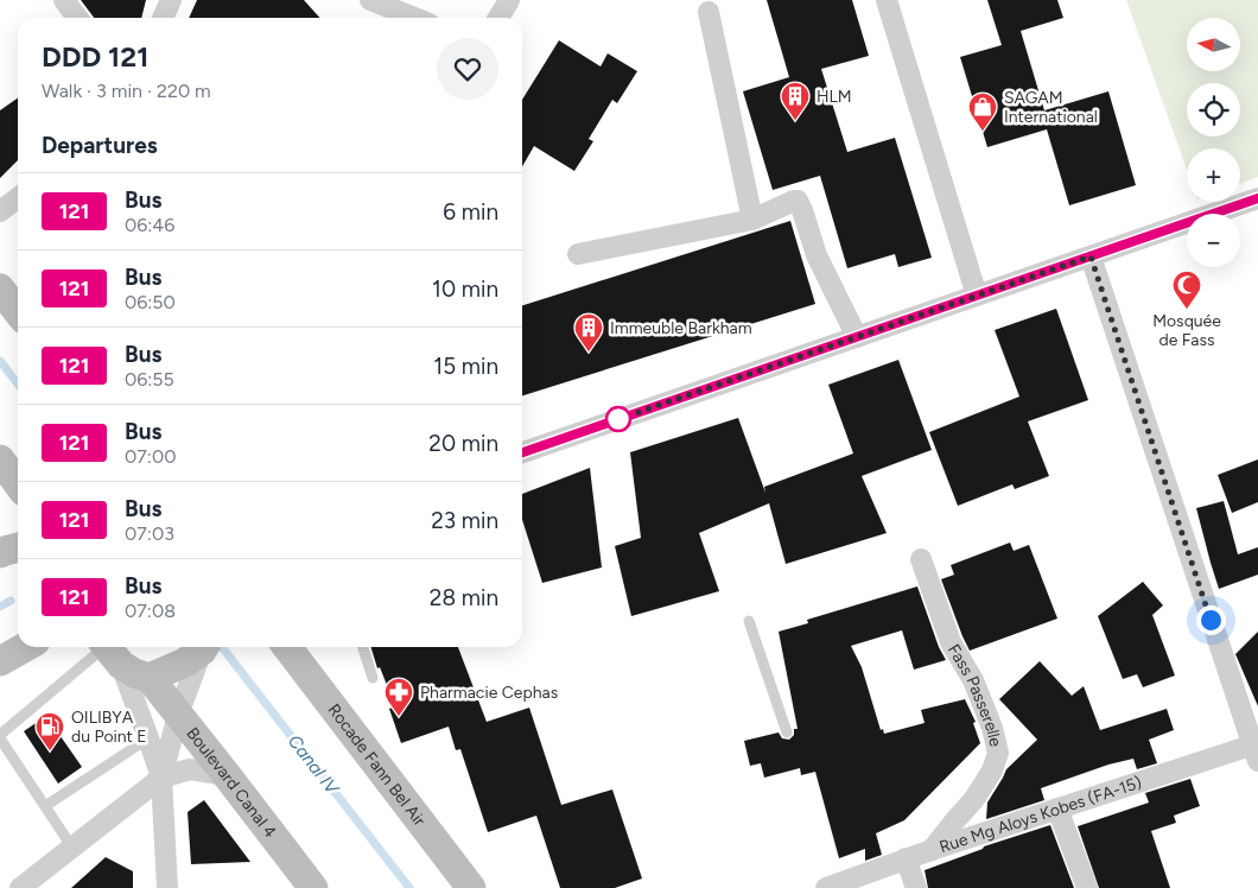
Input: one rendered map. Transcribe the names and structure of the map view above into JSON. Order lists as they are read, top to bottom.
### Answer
{
  "streets": {
    "main road": ["Rocade Fann Bel Air", "Boulevard Canal 4"],
    "street": ["Fass Passerelle", "Rue Mg Aloys Kobes (FA-15)"]
  },
  "crossings": [
    ["Fass Passerelle", "Rue Mg Aloys Kobes (FA-15)"]
  ],
  "water": ["Canal IV"],
  "places": {
    "building": ["HLM", "Immeuble Barkham"],
    "shop": ["SAGAM International"],
    "mosque": ["Mosquée de Fass"],
    "pharmacy": ["Pharmacie Cephas"],
    "fuel station": ["OILIBYA du Point E"]
  },
  "lines": ["bus line 121"],
  "north": "left",
  "page": {
    "map_buttons": ["+", "−"],
    "heading": [
      ["DDD 121", "Walk · 3 min · 220 m"],
      "Departures"
    ],
    "list": [
      {
        "mark": "121",
        "name": "Bus",
        "note": "06:46",
        "value": "6 min"
      },
      {
        "mark": "121",
        "name": "Bus",
        "note": "06:50",
        "value": "10 min"
      },
      {
        "mark": "121",
        "name": "Bus",
        "note": "06:55",
        "value": "15 min"
      },
      {
        "mark": "121",
        "name": "Bus",
        "note": "07:00",
        "value": "20 min"
      },
      {
        "mark": "121",
        "name": "Bus",
        "note": "07:03",
        "value": "23 min"
      },
      {
        "mark": "121",
        "name": "Bus",
        "note": "07:08",
        "value": "28 min"
      }
    ]
  }
}
